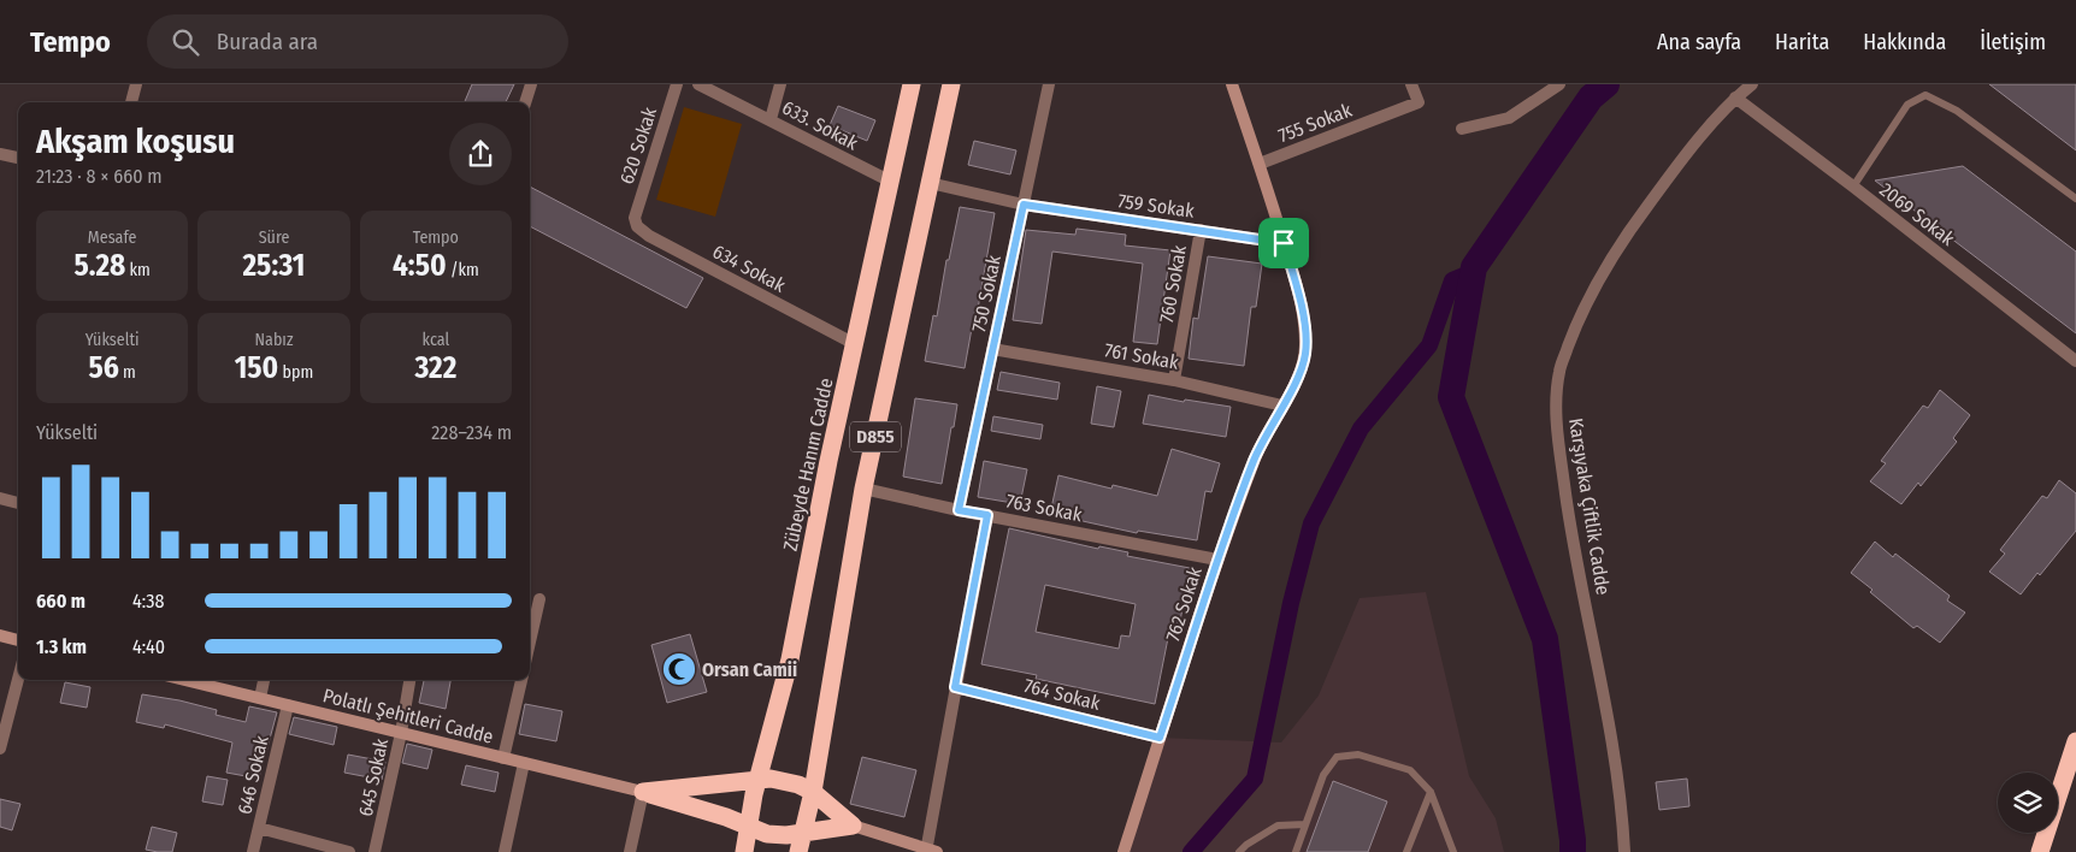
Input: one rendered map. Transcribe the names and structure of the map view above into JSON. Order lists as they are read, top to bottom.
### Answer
{
  "streets": {
    "highway": ["D855", "Zübeyde Hanım Cadde"],
    "street": [
      "755 Sokak",
      "633. Sokak",
      "620 Sokak",
      "759 Sokak",
      "2069 Sokak",
      "634 Sokak",
      "760 Sokak",
      "750 Sokak",
      "761 Sokak",
      "Karşıyaka Çiftlik Cadde",
      "763 Sokak",
      "762 Sokak",
      "764 Sokak",
      "Polatlı Şehitleri Cadde",
      "646 Sokak",
      "645 Sokak"
    ]
  },
  "crossings": [
    ["755 Sokak", "762 Sokak"],
    ["633. Sokak", "Zübeyde Hanım Cadde"],
    ["620 Sokak", "634 Sokak"],
    ["759 Sokak", "760 Sokak"],
    ["759 Sokak", "750 Sokak"],
    ["759 Sokak", "D855"],
    ["759 Sokak", "762 Sokak"],
    ["2069 Sokak", "Karşıyaka Çiftlik Cadde"],
    ["634 Sokak", "Zübeyde Hanım Cadde"],
    ["760 Sokak", "761 Sokak"],
    ["750 Sokak", "761 Sokak"],
    ["750 Sokak", "763 Sokak"],
    ["761 Sokak", "762 Sokak"],
    ["D855", "763 Sokak"],
    ["763 Sokak", "762 Sokak"],
    ["762 Sokak", "764 Sokak"],
    ["Polatlı Şehitleri Cadde", "646 Sokak"],
    ["Polatlı Şehitleri Cadde", "645 Sokak"]
  ],
  "places": {
    "mosque": ["Orsan Camii"]
  },
  "page": {
    "header": "Tempo",
    "search": "Burada ara",
    "nav": [
      "Ana sayfa",
      "Harita",
      "Hakkında",
      "İletişim"
    ],
    "heading": ["Akşam koşusu", "21:23 · 8 × 660 m"],
    "stats": [
      ["Mesafe", "5.28 km"],
      ["Süre", "25:31"],
      ["Tempo", "4:50 /km"],
      ["Yükselti", "56 m"],
      ["Nabız", "150 bpm"],
      ["kcal", "322"]
    ],
    "chart": ["Yükselti", "228–234 m"],
    "list": [
      {
        "name": "660 m",
        "note": "4:38"
      },
      {
        "name": "1.3 km",
        "note": "4:40"
      }
    ]
  }
}
